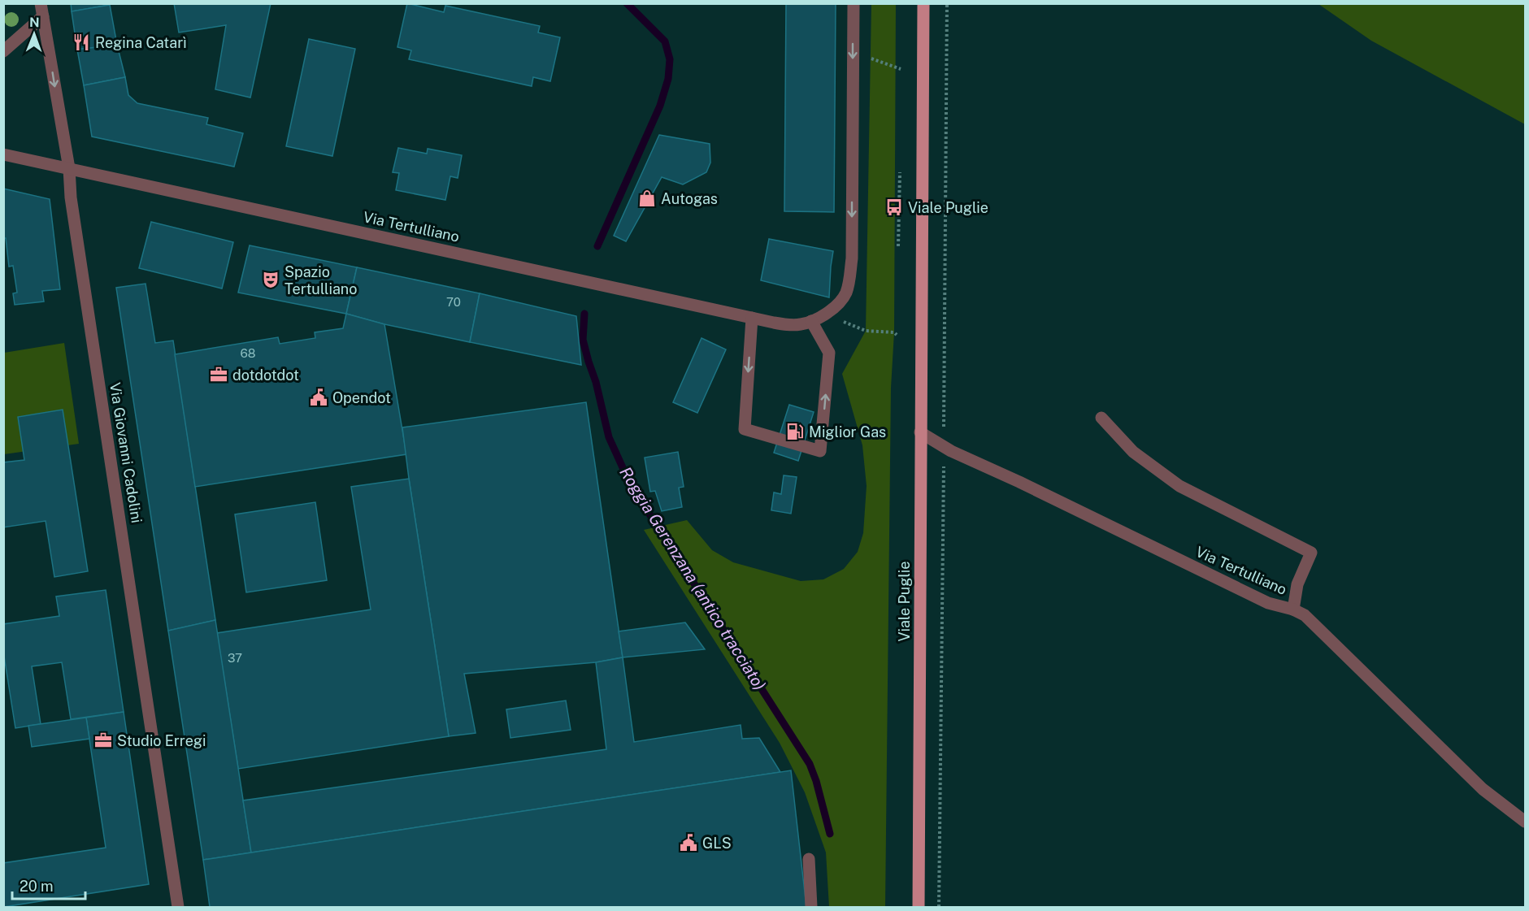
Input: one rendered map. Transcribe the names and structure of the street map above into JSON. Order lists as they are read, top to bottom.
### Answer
{
  "streets": {
    "main road": ["Viale Puglie"],
    "street": ["Via Tertulliano", "Via Giovanni Cadolini"]
  },
  "crossings": [
    ["Via Tertulliano", "Via Giovanni Cadolini"],
    ["Via Tertulliano", "Viale Puglie"]
  ],
  "water": ["Roggia Gerenzana (antico tracciato)"],
  "places": {
    "restaurant": ["Regina Catarì"],
    "shop": ["Autogas"],
    "bus stop": ["Viale Puglie"],
    "theatre": ["Spazio Tertulliano"],
    "office": ["dotdotdot", "Studio Erregi"],
    "public building": ["Opendot", "GLS"],
    "fuel station": ["Miglior Gas"]
  },
  "house_numbers": ["70", "68", "37"],
  "scale_bar": "20 m",
  "north": "top"
}
